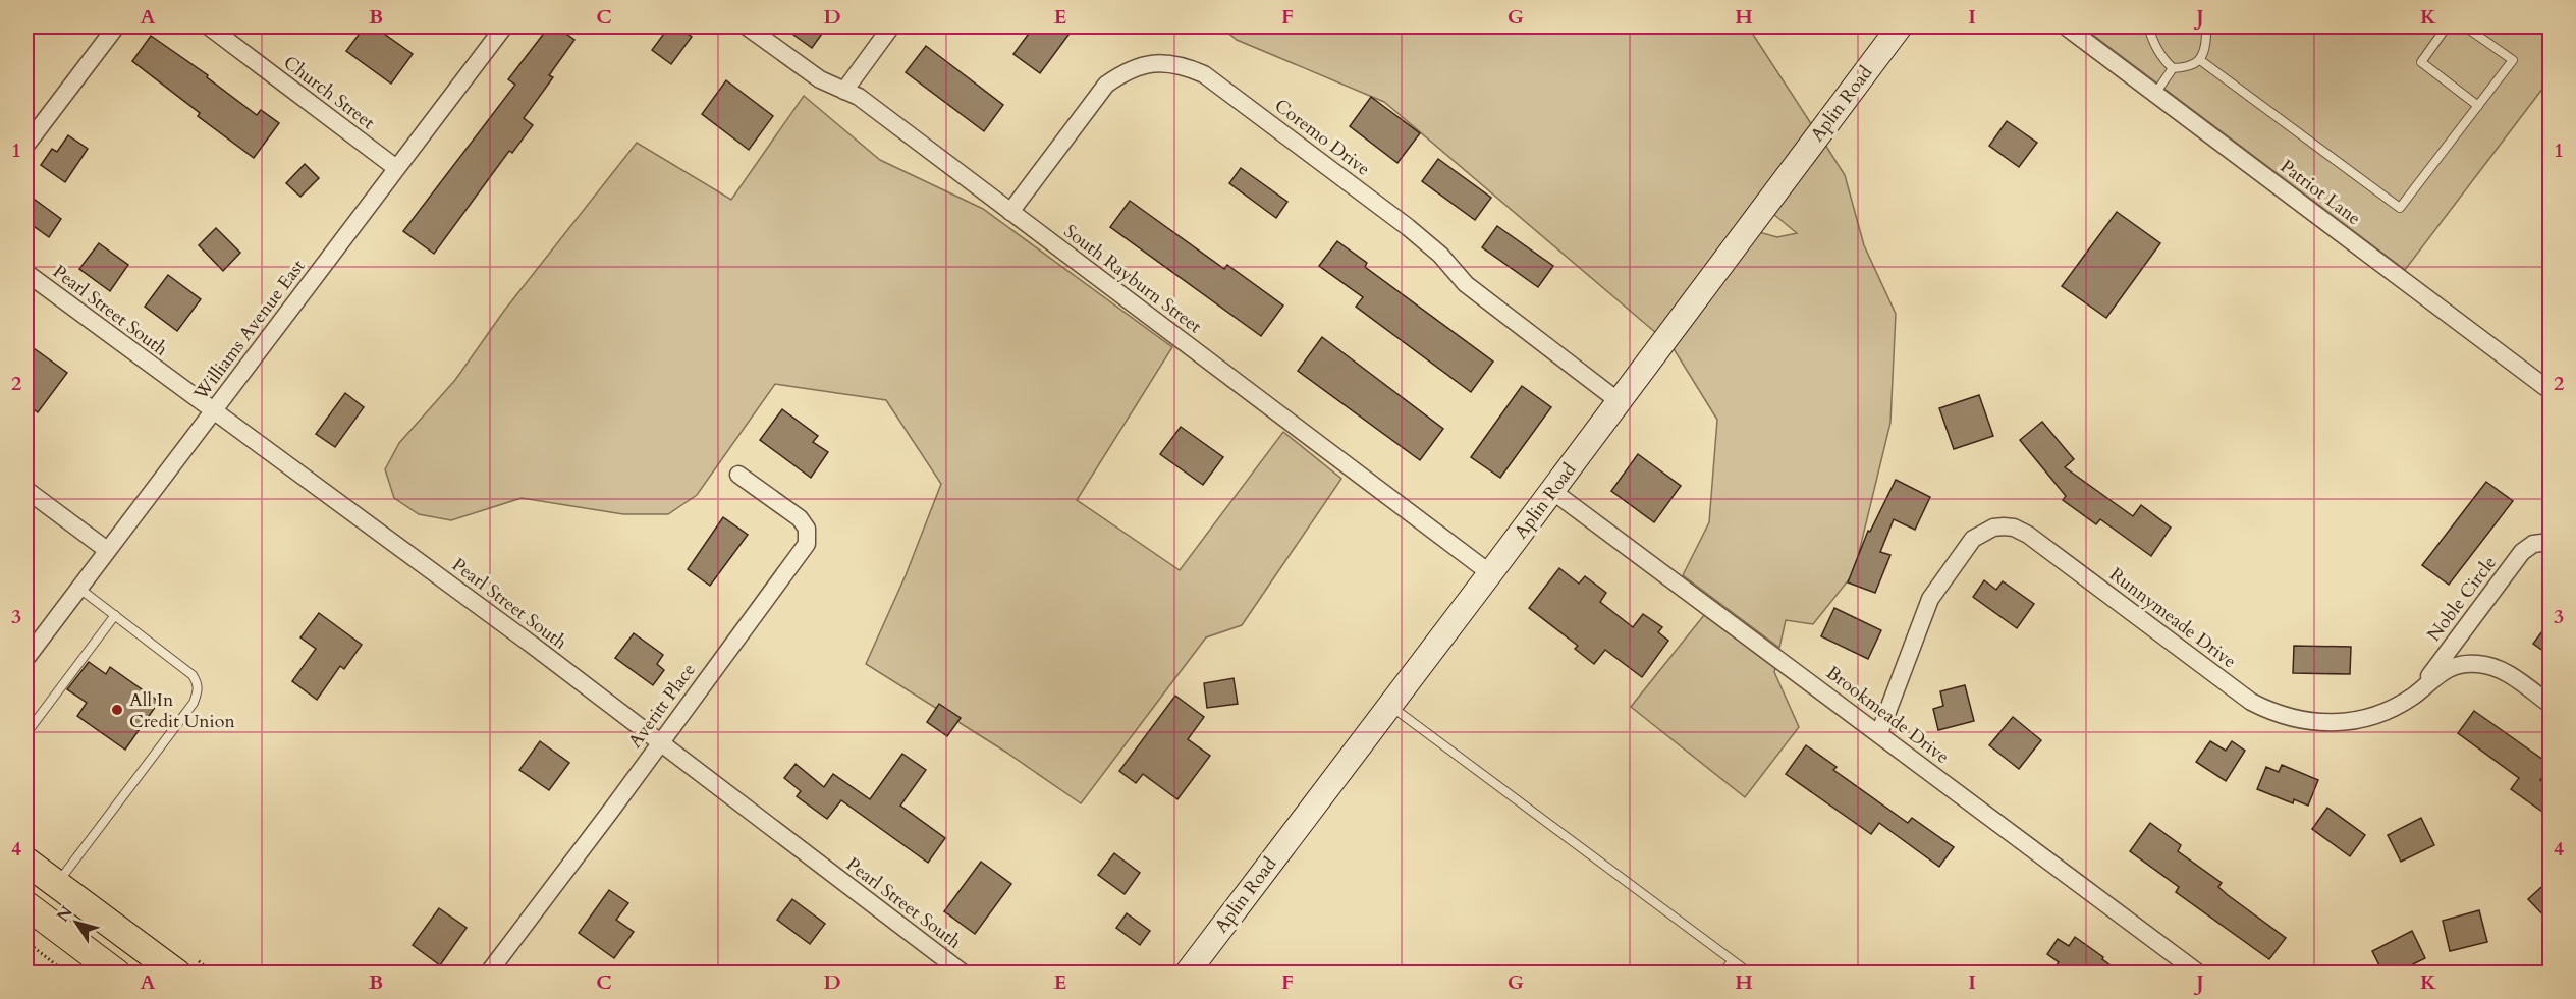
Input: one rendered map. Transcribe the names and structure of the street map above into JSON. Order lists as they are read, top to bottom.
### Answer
{
  "streets": {
    "street": [
      "Church Street",
      "Aplin Road",
      "Coremo Drive",
      "Patriot Lane",
      "South Rayburn Street",
      "Pearl Street South",
      "Williams Avenue East",
      "Noble Circle",
      "Runnymeade Drive",
      "Averitt Place",
      "Brookmeade Drive"
    ]
  },
  "crossings": [
    ["Church Street", "Williams Avenue East"],
    ["Aplin Road", "Coremo Drive"],
    ["Aplin Road", "South Rayburn Street"],
    ["Aplin Road", "Brookmeade Drive"],
    ["Coremo Drive", "South Rayburn Street"],
    ["Pearl Street South", "Williams Avenue East"],
    ["Pearl Street South", "Averitt Place"],
    ["Noble Circle", "Runnymeade Drive"],
    ["Runnymeade Drive", "Brookmeade Drive"]
  ],
  "places": ["All In Credit Union"],
  "north": "top left",
  "grid": {
    "columns": [
      "A",
      "B",
      "C",
      "D",
      "E",
      "F",
      "G",
      "H",
      "I",
      "J",
      "K"
    ],
    "rows": [
      "1",
      "2",
      "3",
      "4"
    ]
  }
}
